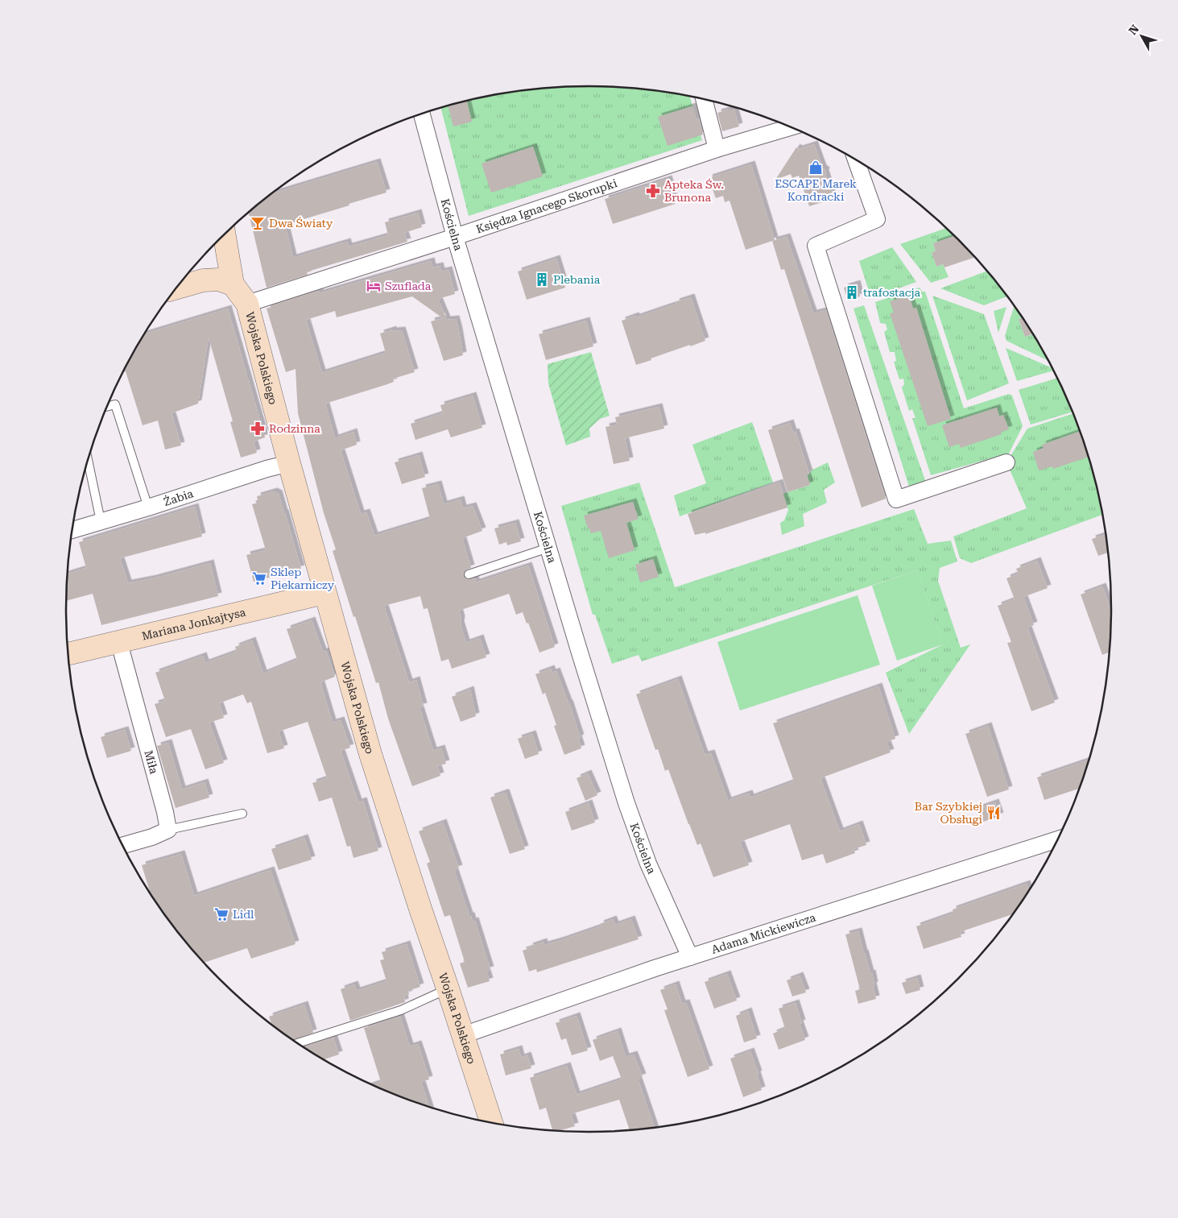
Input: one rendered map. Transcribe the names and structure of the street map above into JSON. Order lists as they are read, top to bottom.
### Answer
{
  "streets": {
    "street": [
      "Księdza Ignacego Skorupki",
      "Kościelna",
      "Wojska Polskiego",
      "Żabia",
      "Mariana Jonkajtysa",
      "Miła",
      "Adama Mickiewicza"
    ]
  },
  "crossings": [
    ["Księdza Ignacego Skorupki", "Kościelna"],
    ["Księdza Ignacego Skorupki", "Wojska Polskiego"],
    ["Kościelna", "Adama Mickiewicza"],
    ["Wojska Polskiego", "Żabia"],
    ["Wojska Polskiego", "Mariana Jonkajtysa"],
    ["Wojska Polskiego", "Adama Mickiewicza"],
    ["Mariana Jonkajtysa", "Miła"]
  ],
  "places": {
    "shop": ["ESCAPE Marek Kondracki"],
    "pharmacy": ["Apteka Św. Brunona", "Rodzinna"],
    "bar": ["Dwa Światy"],
    "building": ["Plebania", "trafostacja"],
    "hotel": ["Szuflada"],
    "supermarket": ["Sklep Piekarniczy", "Lidl"],
    "restaurant": ["Bar Szybkiej Obsługi"]
  },
  "north": "top left"
}
